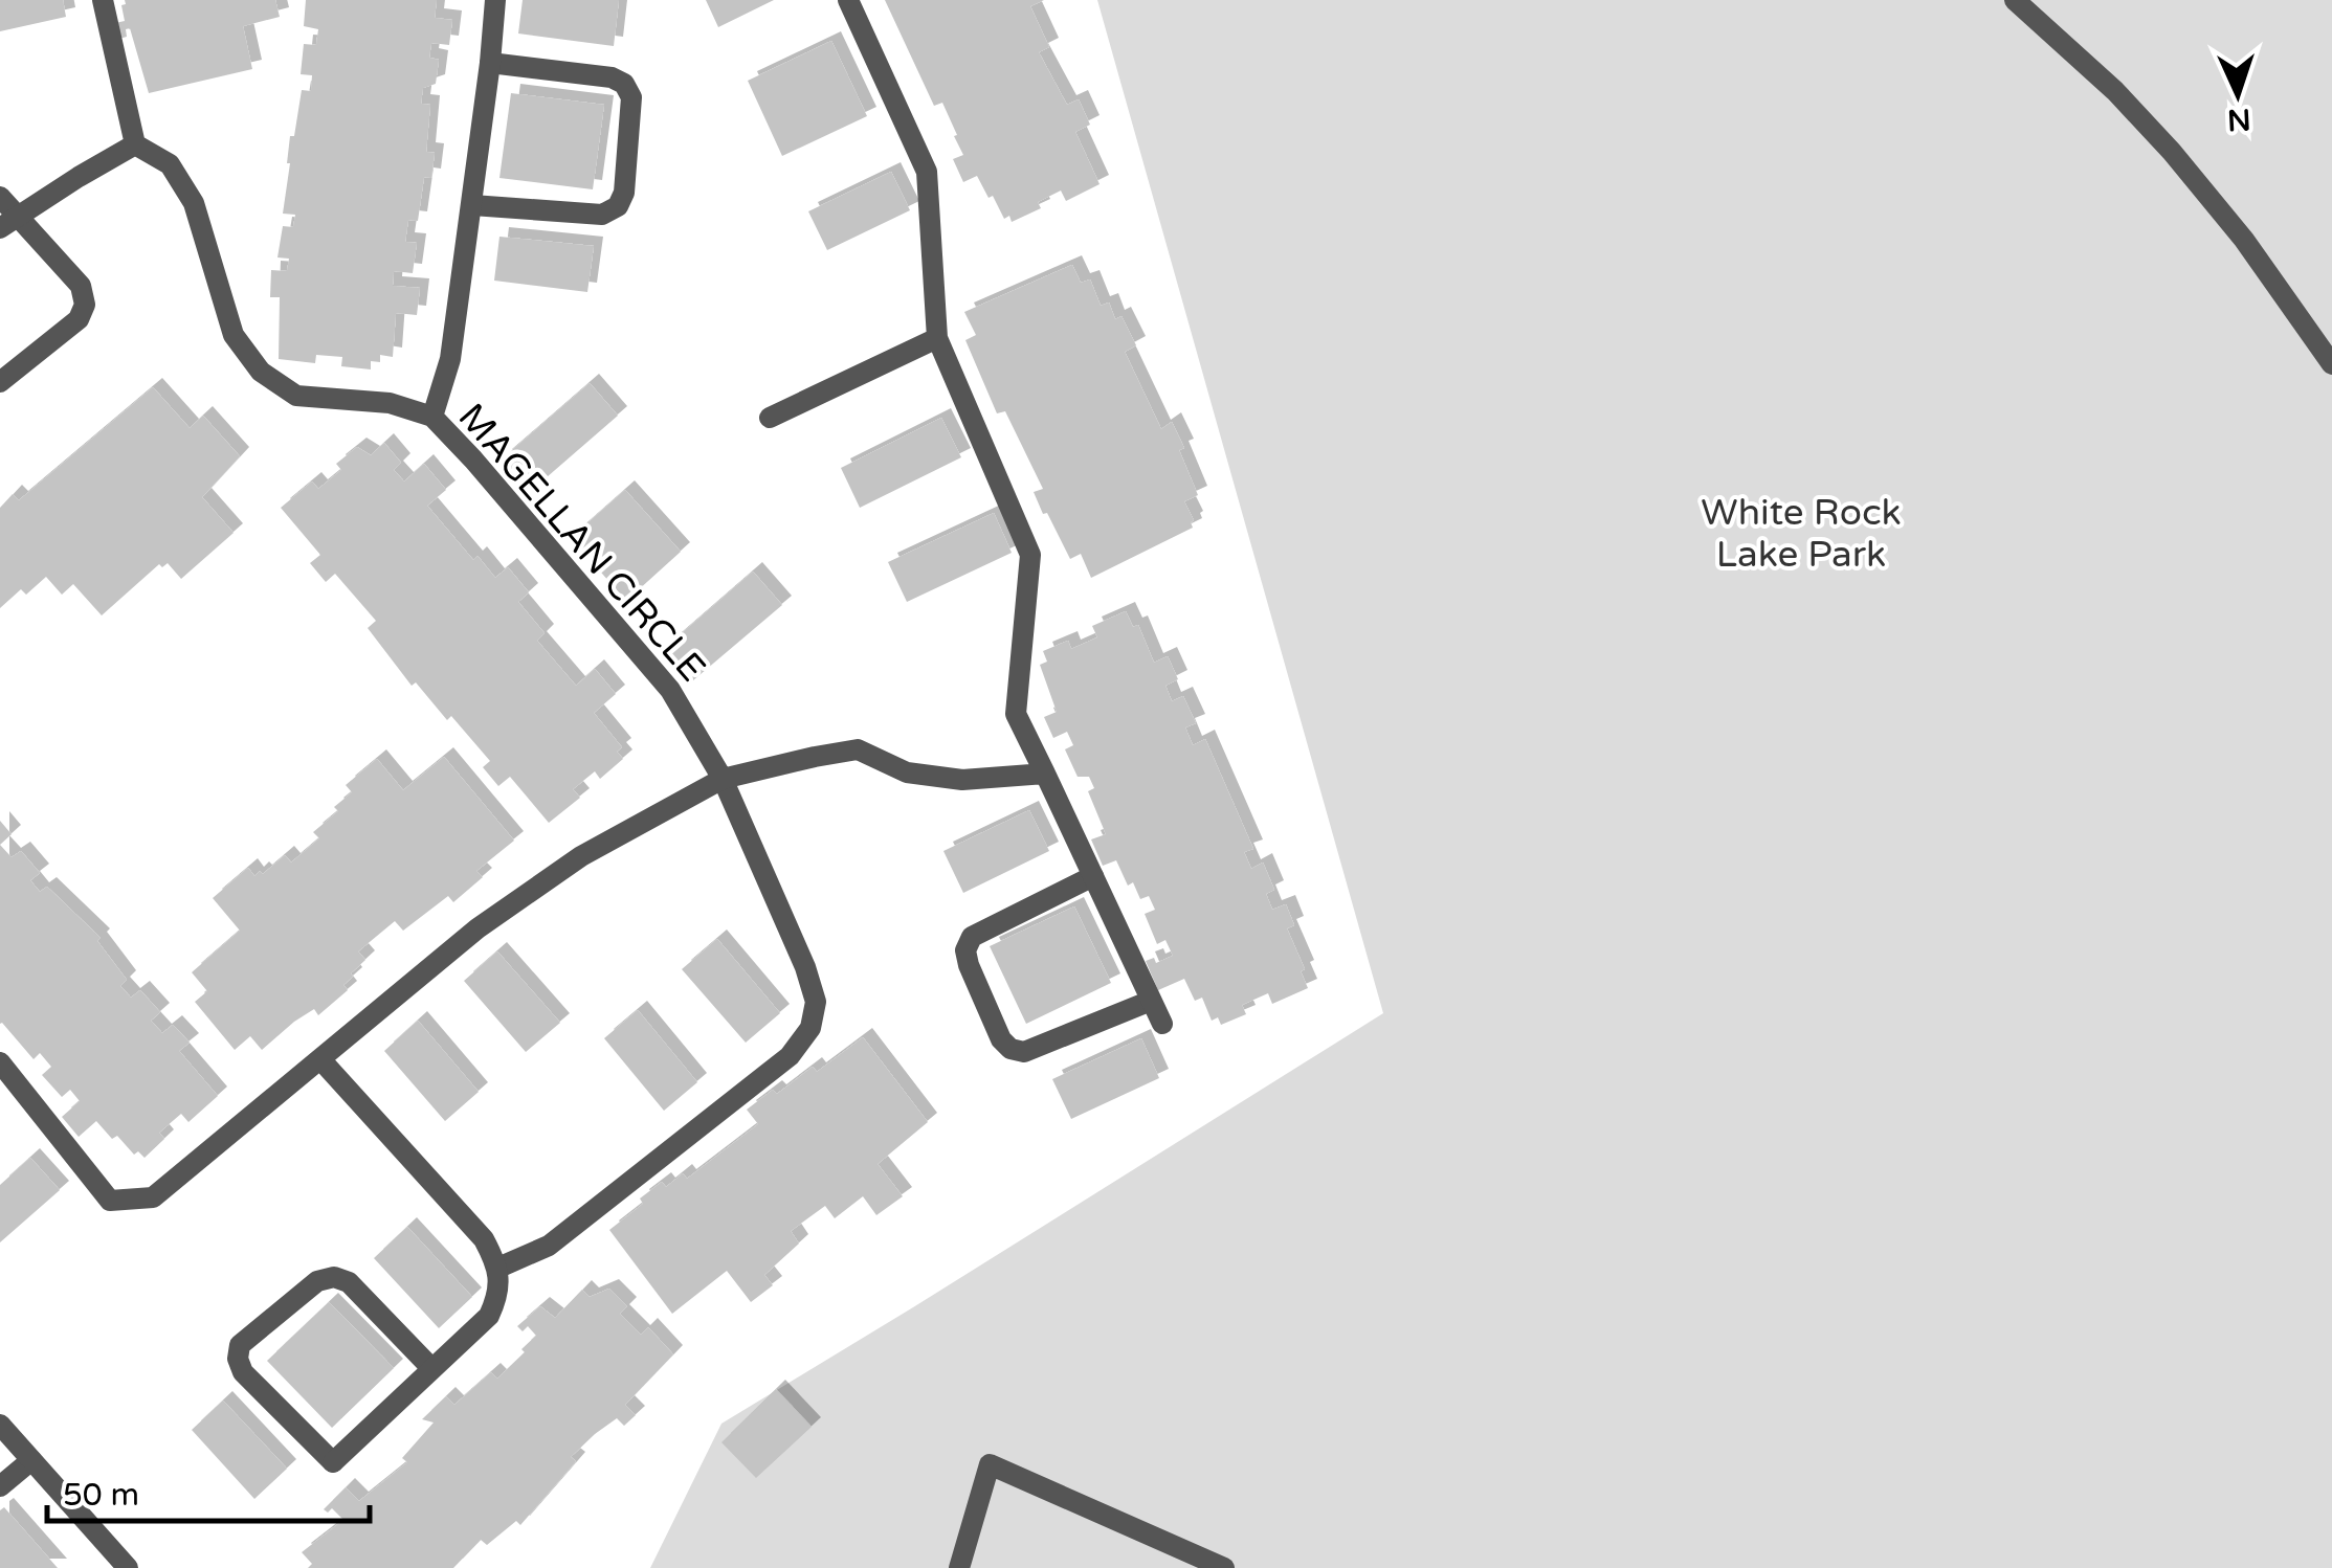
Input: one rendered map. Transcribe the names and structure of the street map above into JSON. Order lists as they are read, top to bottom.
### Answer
{
  "streets": {
    "street": ["MAGELLAN CIRCLE"]
  },
  "parks": ["White Rock Lake Park"],
  "scale_bar": "50 m",
  "north": "bottom"
}
